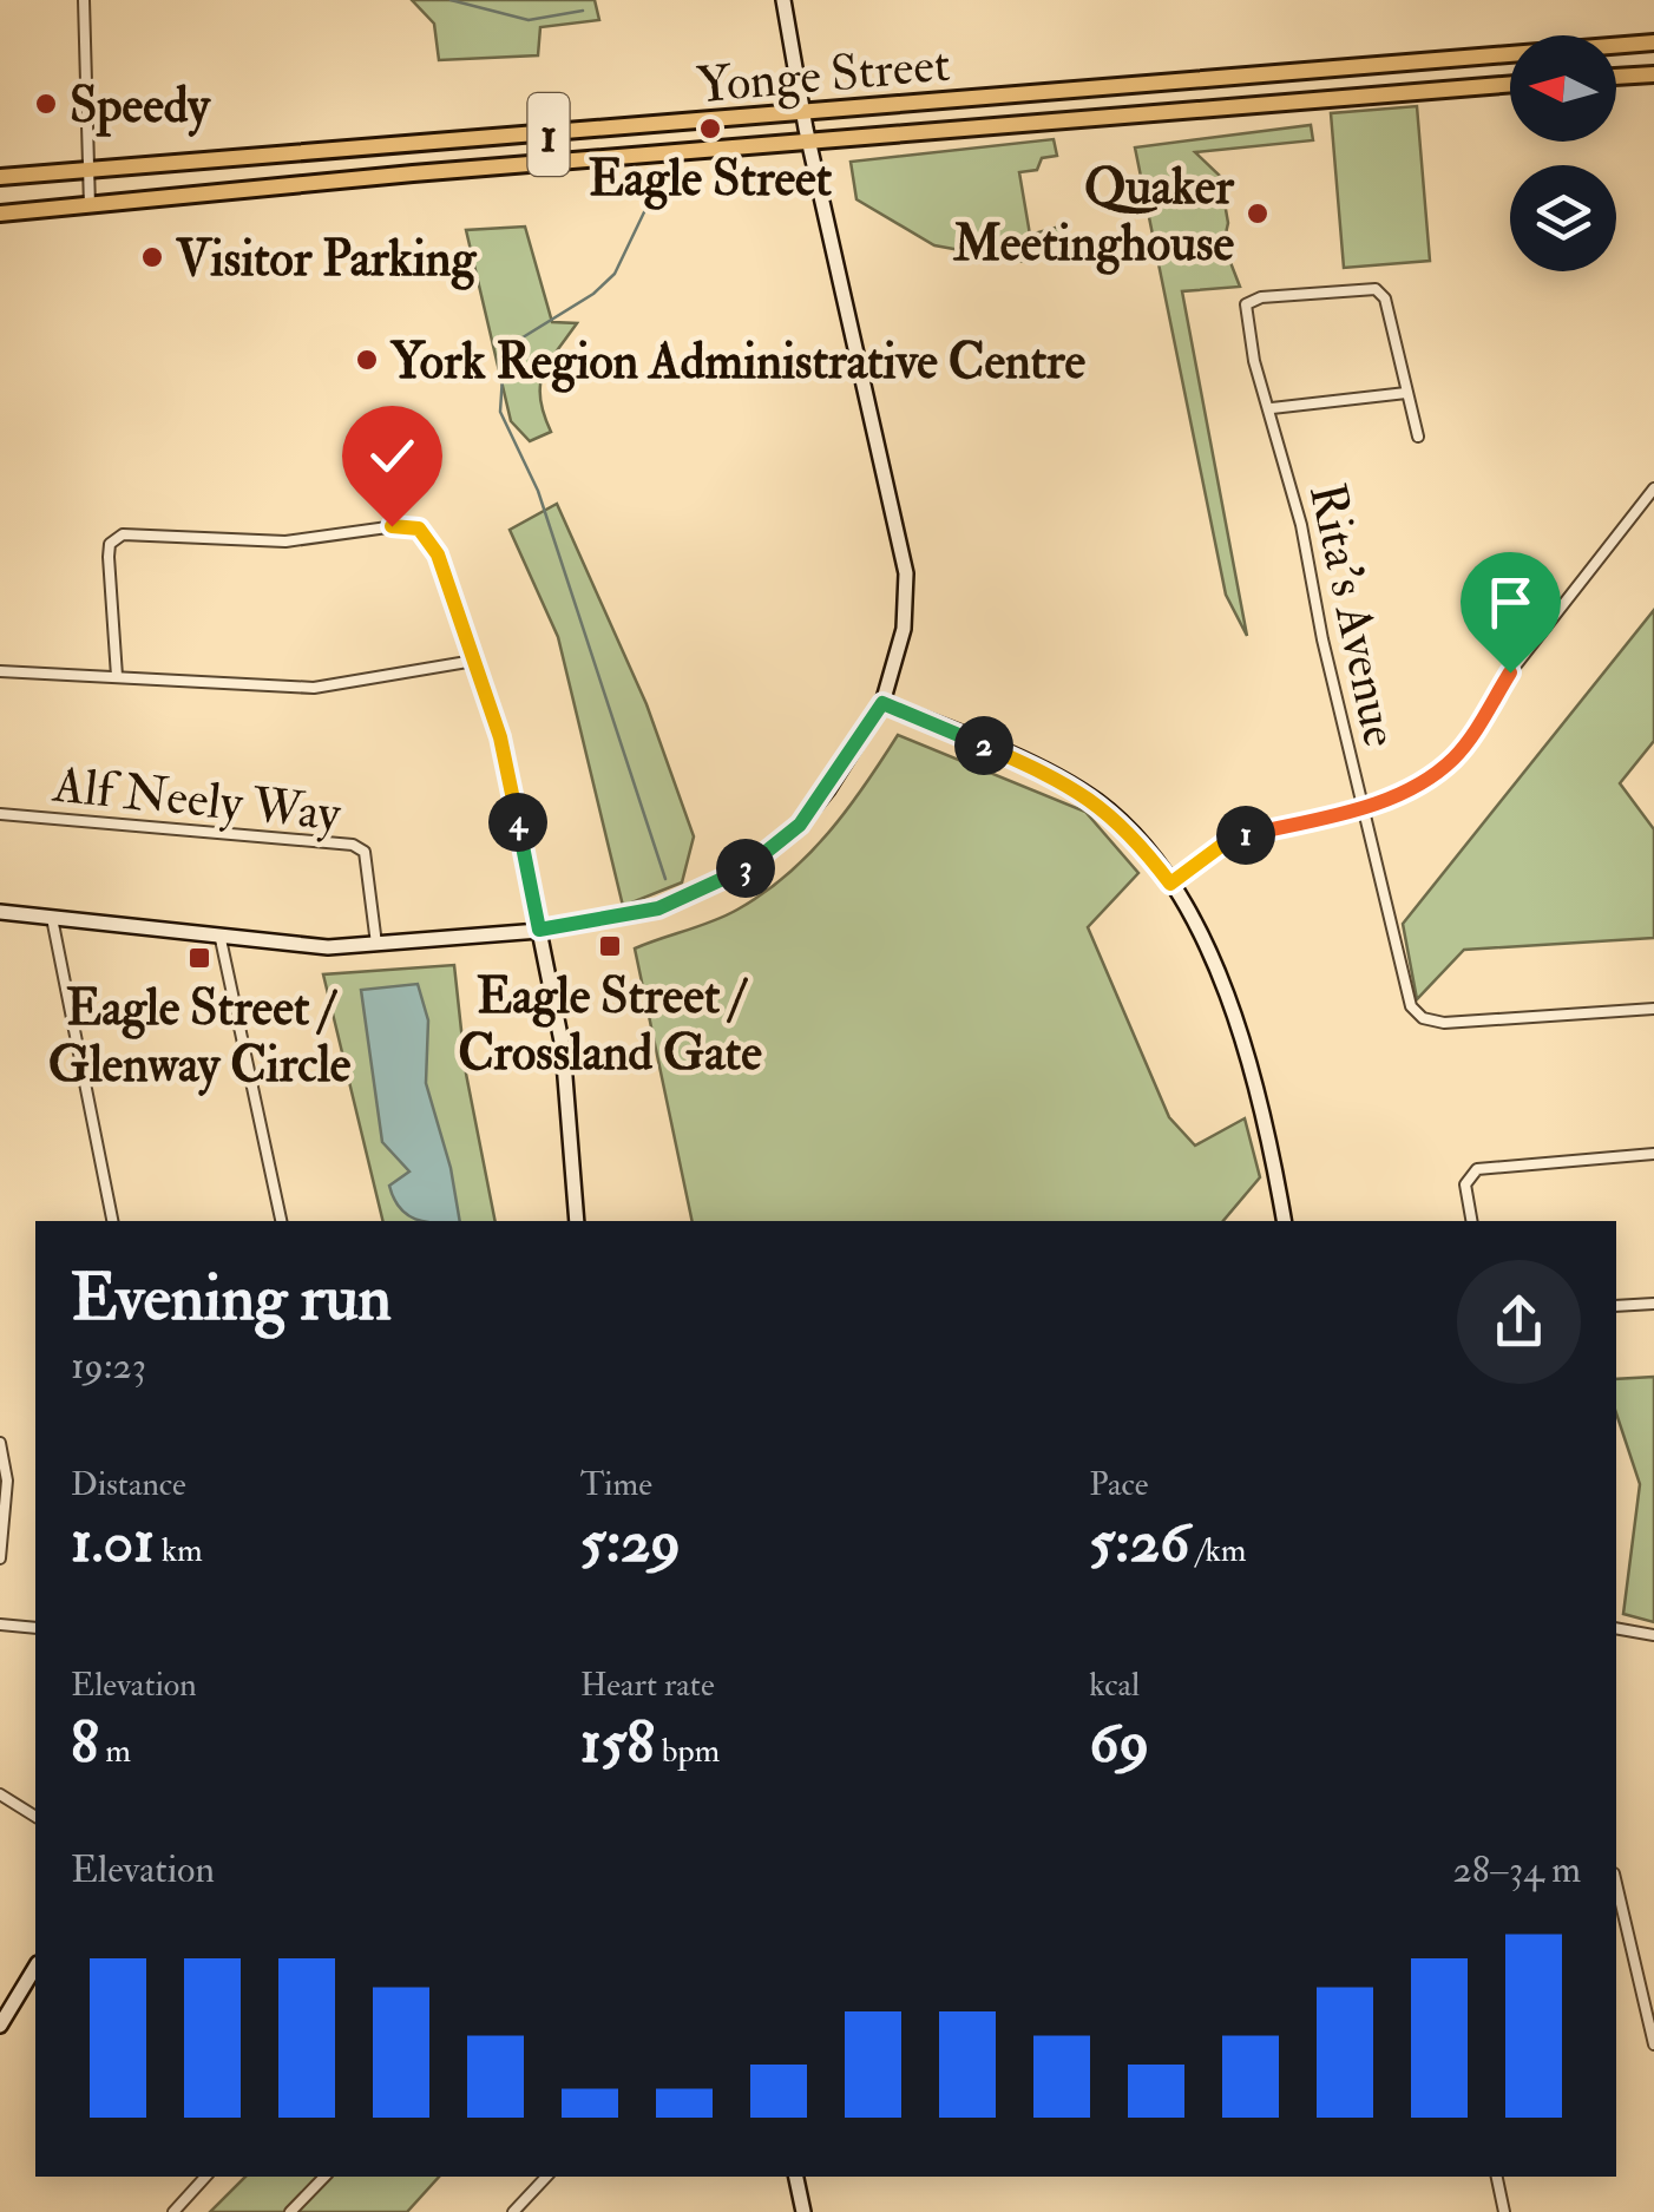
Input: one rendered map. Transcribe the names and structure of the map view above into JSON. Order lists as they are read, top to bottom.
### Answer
{
  "streets": {
    "main road": ["Yonge Street", "1"],
    "street": ["Rita's Avenue", "Alf Neely Way"]
  },
  "places": {
    "other": [
      "Speedy",
      "Eagle Street",
      "Quaker Meetinghouse",
      "Visitor Parking",
      "York Region Administrative Centre"
    ],
    "transit": ["Eagle Street / Crossland Gate", "Eagle Street / Glenway Circle"]
  },
  "north": "left",
  "page": {
    "pins": [
      "2",
      "4",
      "1",
      "3"
    ],
    "heading": ["Evening run", "19:23"],
    "stats": [
      ["Distance", "1.01 km"],
      ["Time", "5:29"],
      ["Pace", "5:26 /km"],
      ["Elevation", "8 m"],
      ["Heart rate", "158 bpm"],
      ["kcal", "69"]
    ],
    "chart": ["Elevation", "28–34 m"]
  }
}
